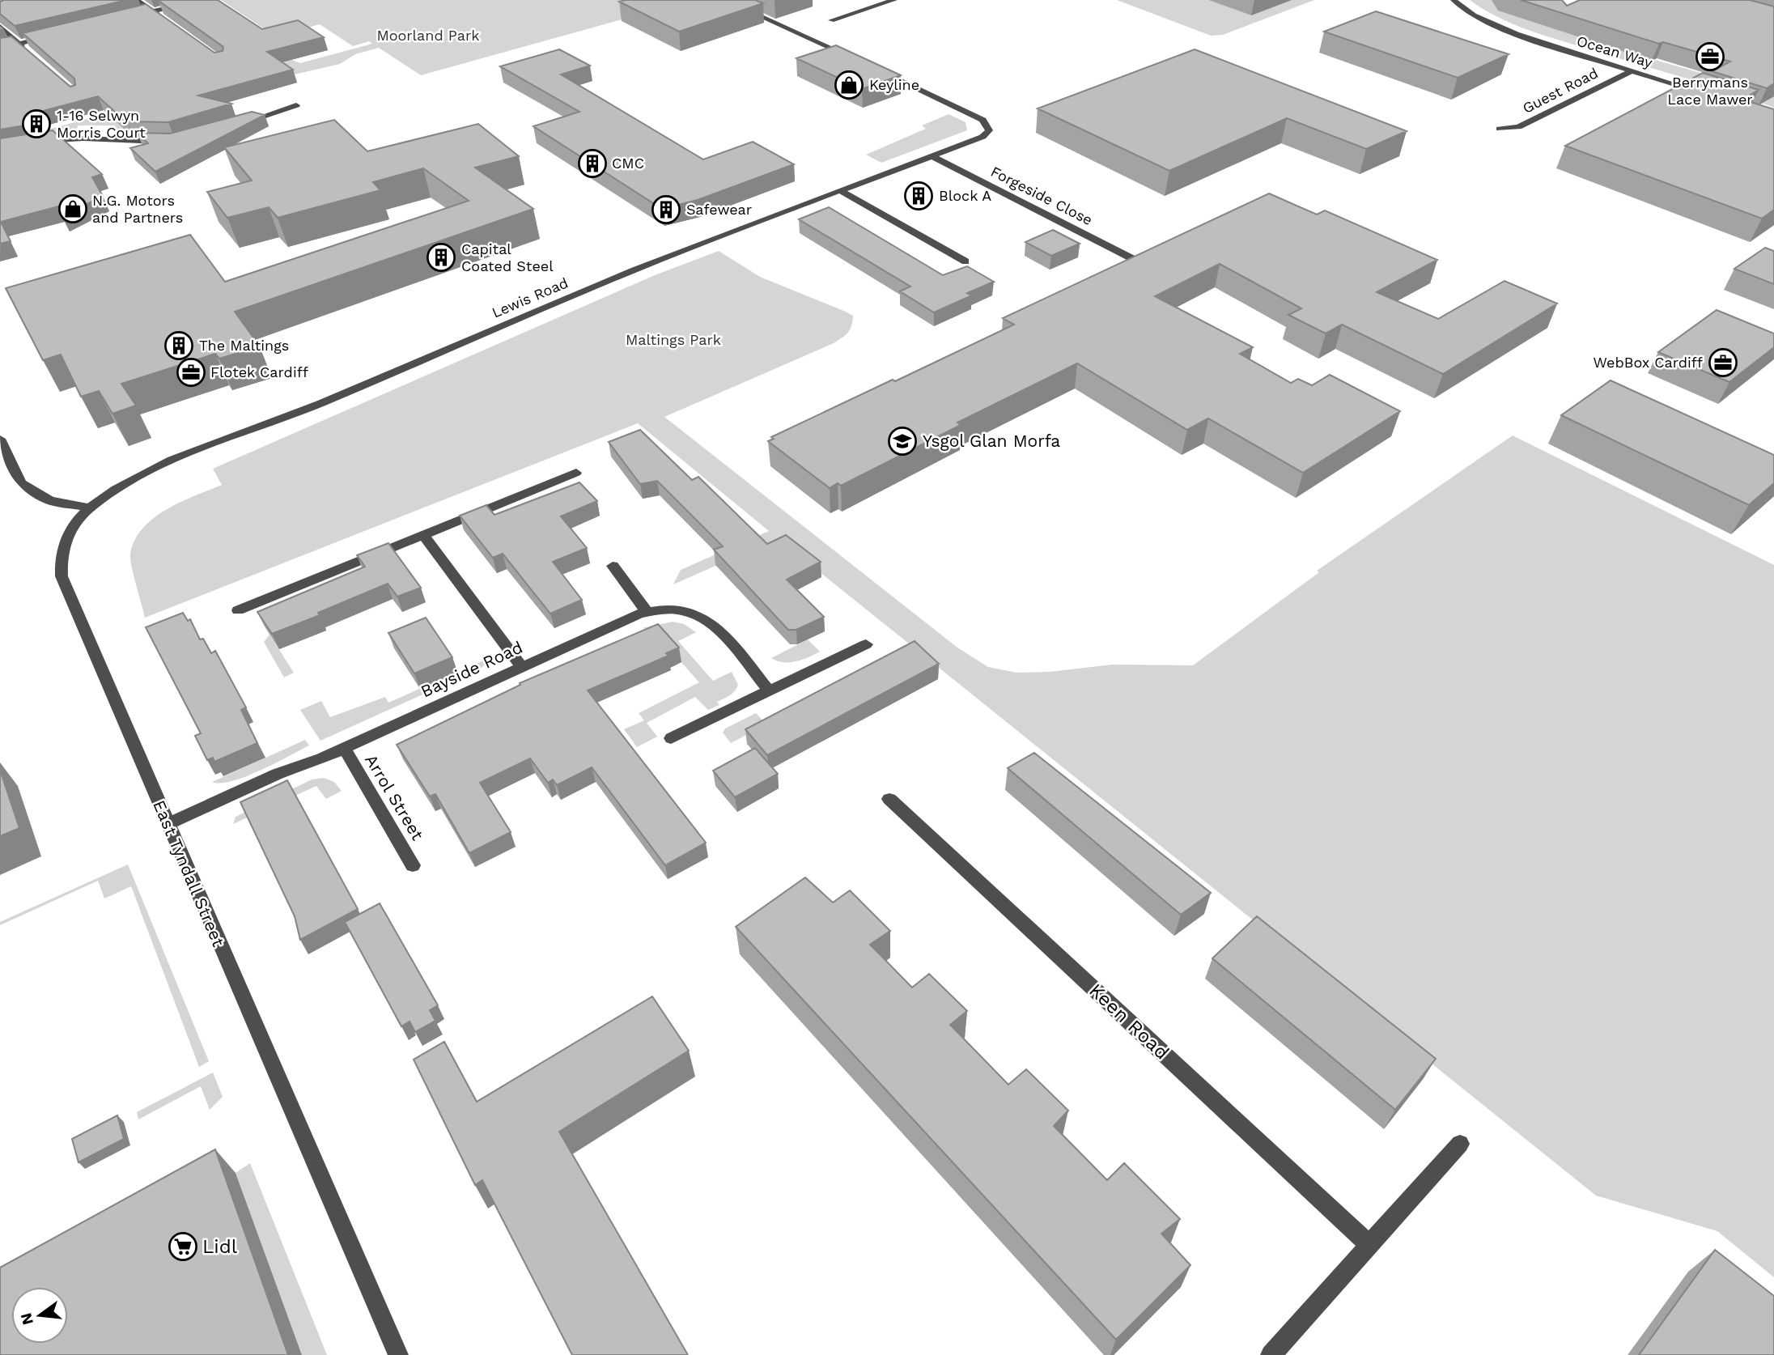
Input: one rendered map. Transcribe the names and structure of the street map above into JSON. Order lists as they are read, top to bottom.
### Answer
{
  "streets": {
    "street": [
      "Ocean Way",
      "Guest Road",
      "Forgeside Close",
      "Lewis Road",
      "Bayside Road",
      "Arrol Street",
      "East Tyndall Street",
      "Keen Road"
    ]
  },
  "crossings": [
    ["Ocean Way", "Guest Road"],
    ["Forgeside Close", "Lewis Road"],
    ["Lewis Road", "East Tyndall Street"],
    ["Bayside Road", "Arrol Street"],
    ["Bayside Road", "East Tyndall Street"]
  ],
  "parks": ["Moorland Park", "Maltings Park"],
  "places": {
    "office": ["Berrymans Lace Mawer", "WebBox Cardiff", "Flotek Cardiff"],
    "shop": ["Keyline", "N.G. Motors and Partners"],
    "building": [
      "1-16 Selwyn Morris Court",
      "CMC",
      "Block A",
      "Safewear",
      "Capital Coated Steel",
      "The Maltings"
    ],
    "school or university": ["Ysgol Glan Morfa"],
    "supermarket": ["Lidl"]
  },
  "north": "left"
}
